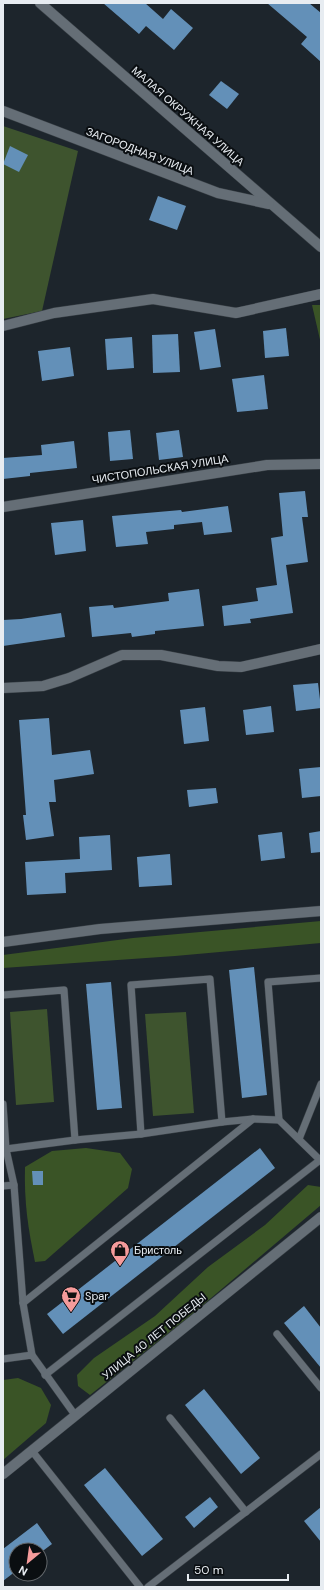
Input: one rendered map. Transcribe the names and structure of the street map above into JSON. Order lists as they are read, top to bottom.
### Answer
{
  "streets": {
    "street": [
      "МАЛАЯ ОКРУЖНАЯ УЛИЦА",
      "ЗАГОРОДНАЯ УЛИЦА",
      "ЧИСТОПОЛЬСКАЯ УЛИЦА",
      "УЛИЦА 40 ЛЕТ ПОБЕДЫ"
    ]
  },
  "crossings": [
    ["МАЛАЯ ОКРУЖНАЯ УЛИЦА", "ЗАГОРОДНАЯ УЛИЦА"]
  ],
  "places": {
    "shop": ["Бристоль"],
    "supermarket": ["Spar"]
  },
  "scale_bar": "50 m",
  "north": "bottom left"
}
